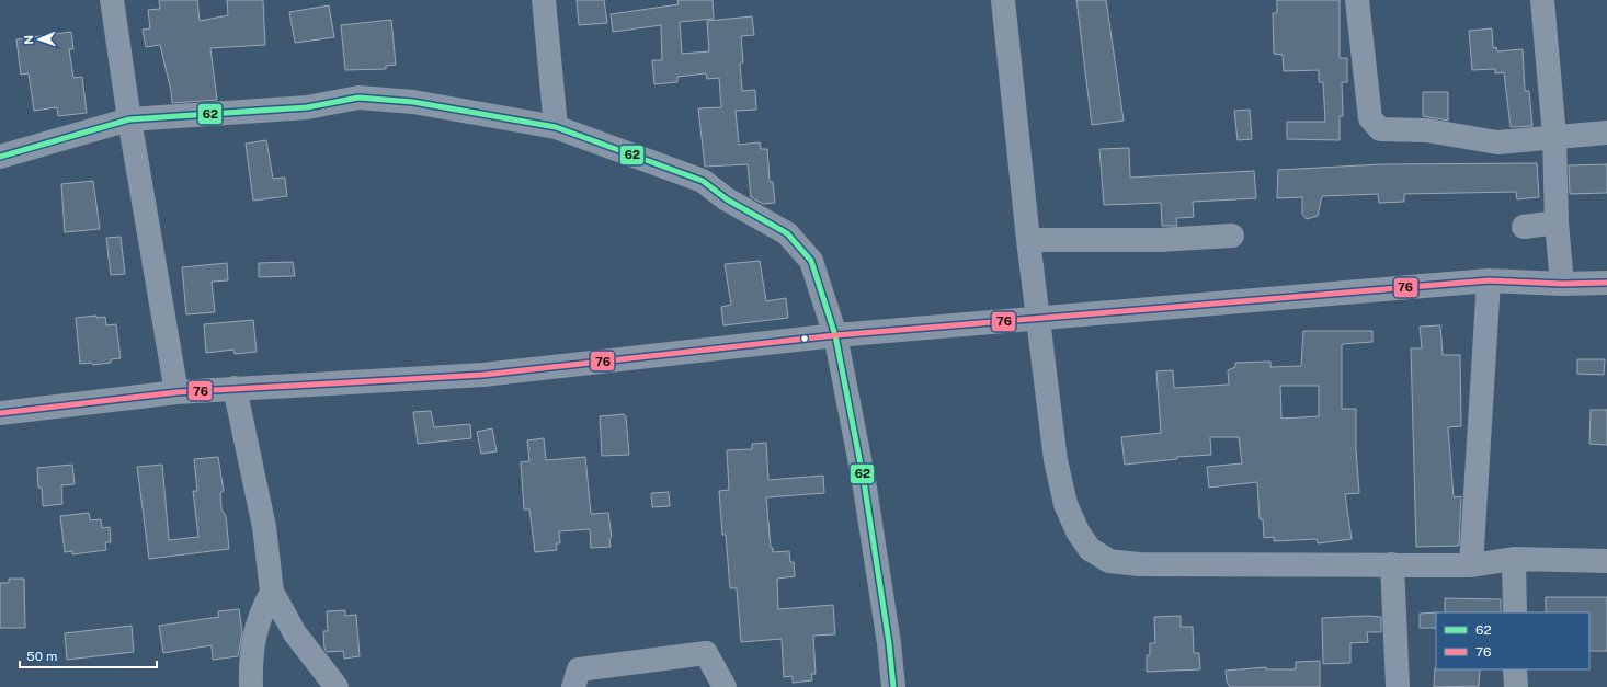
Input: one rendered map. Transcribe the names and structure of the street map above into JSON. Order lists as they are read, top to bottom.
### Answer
{
  "lines": ["transit line 62", "transit line 76"],
  "legend": ["62", "76"],
  "scale_bar": "50 m",
  "north": "left"
}
